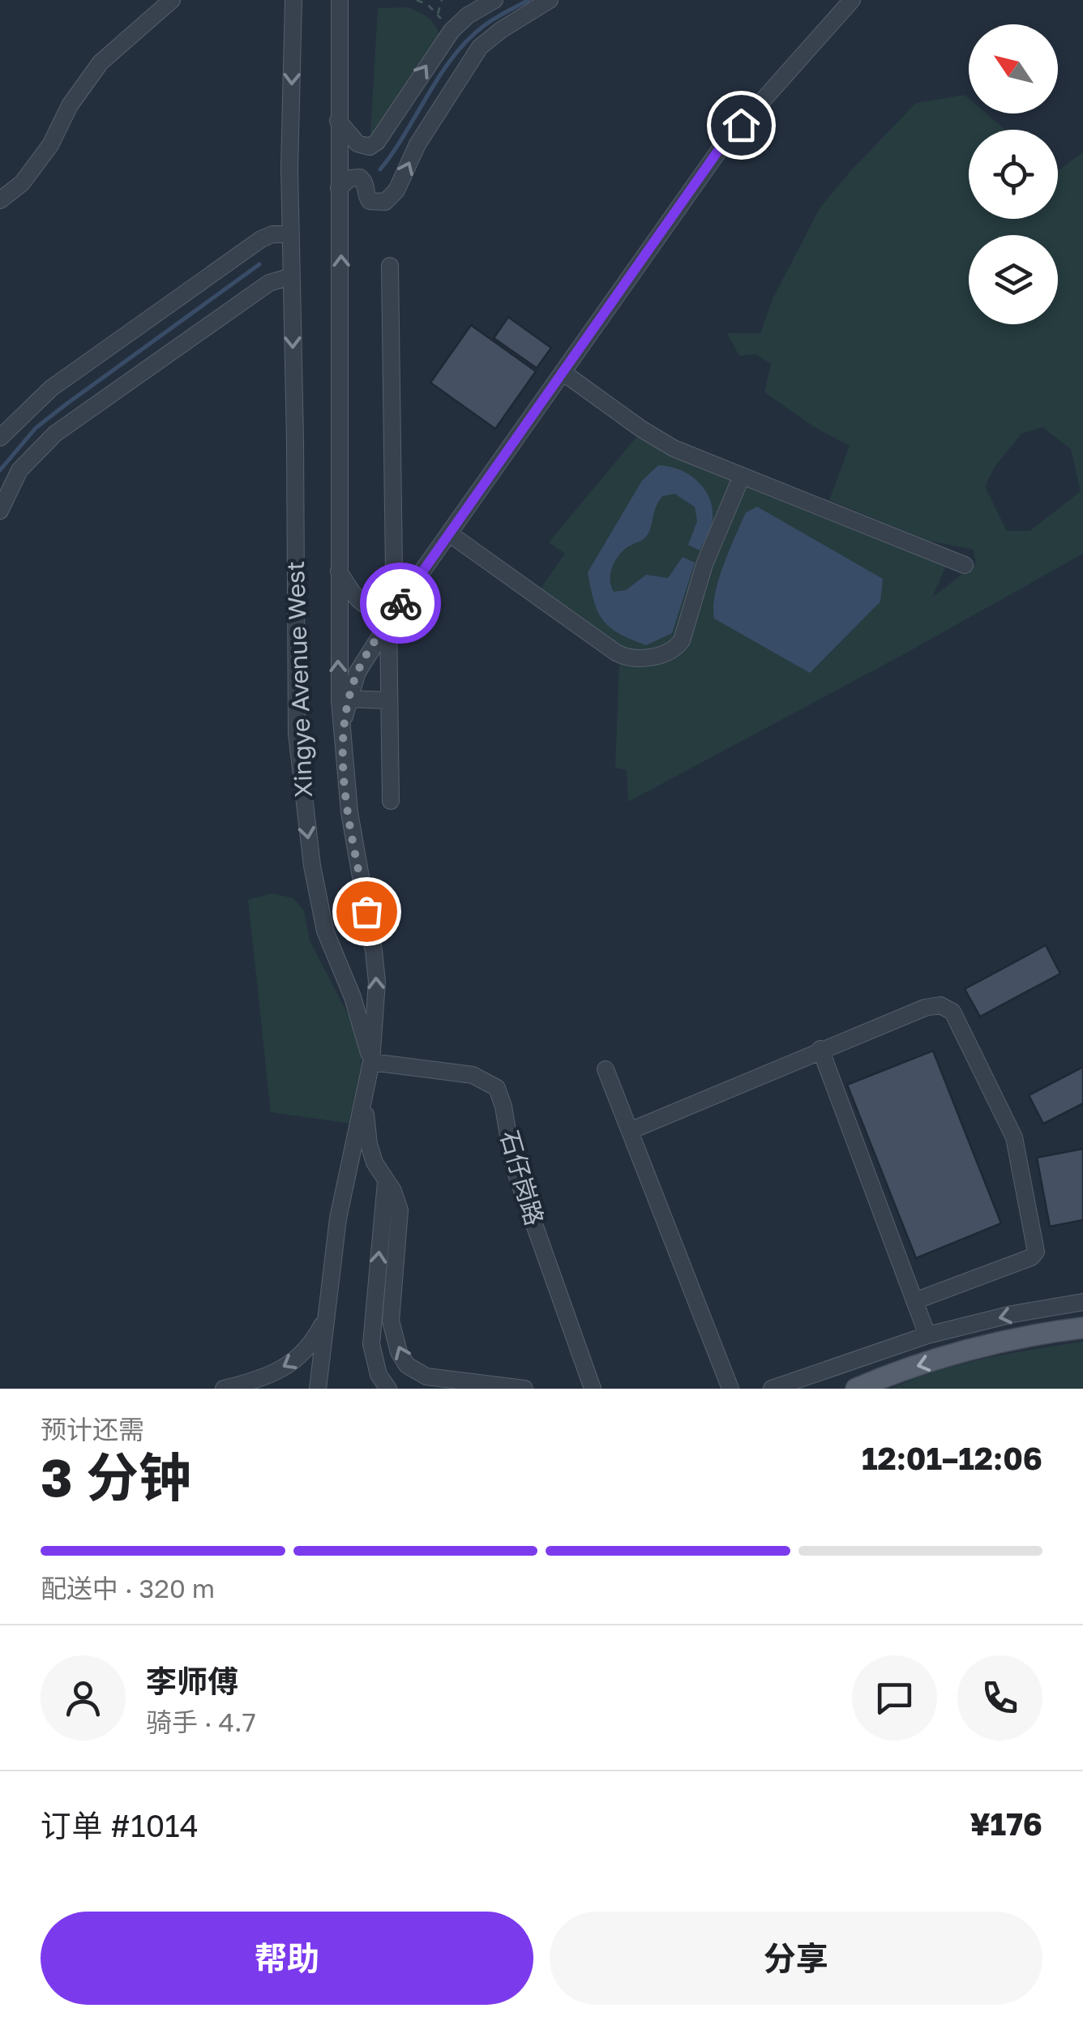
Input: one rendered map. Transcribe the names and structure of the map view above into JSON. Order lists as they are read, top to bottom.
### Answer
{
  "streets": {
    "street": ["Xingye Avenue West", "石仔岗路"]
  },
  "crossings": [
    ["Xingye Avenue West", "石仔岗路"]
  ],
  "north": "top left",
  "page": {
    "heading": ["3 分钟", "预计还需", "12:01–12:06"],
    "panel": [
      "李师傅",
      "骑手 · 4.7",
      "订单 #1014",
      "¥176"
    ],
    "bar": "配送中 · 320 m",
    "buttons": ["帮助", "分享"]
  }
}
